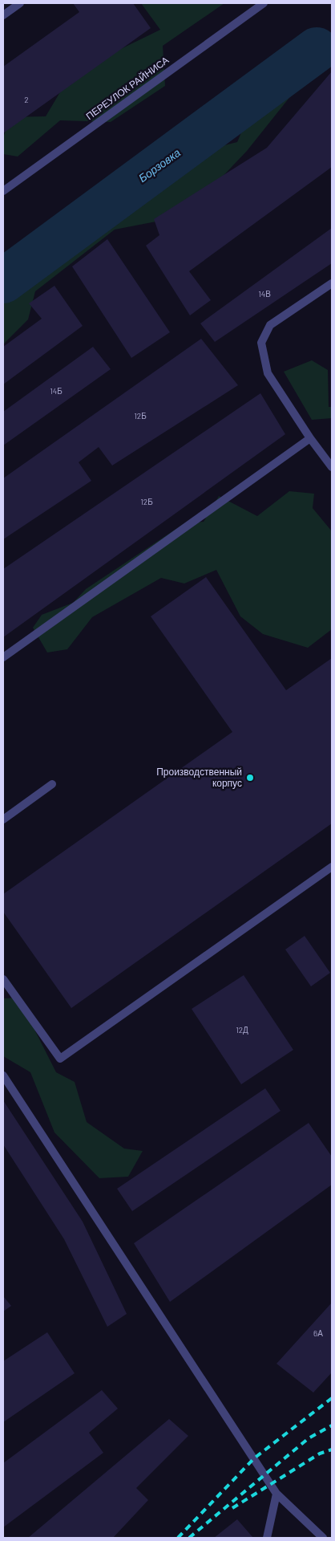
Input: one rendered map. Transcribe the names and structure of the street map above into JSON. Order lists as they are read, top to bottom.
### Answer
{
  "streets": {
    "street": ["ПЕРЕУЛОК РАЙНИСА"]
  },
  "water": ["Борзовка"],
  "places": ["Производственный корпус"],
  "house_numbers": [
    "2",
    "14В",
    "14Б",
    "12Б",
    "12Б",
    "12Д",
    "6А"
  ]
}
